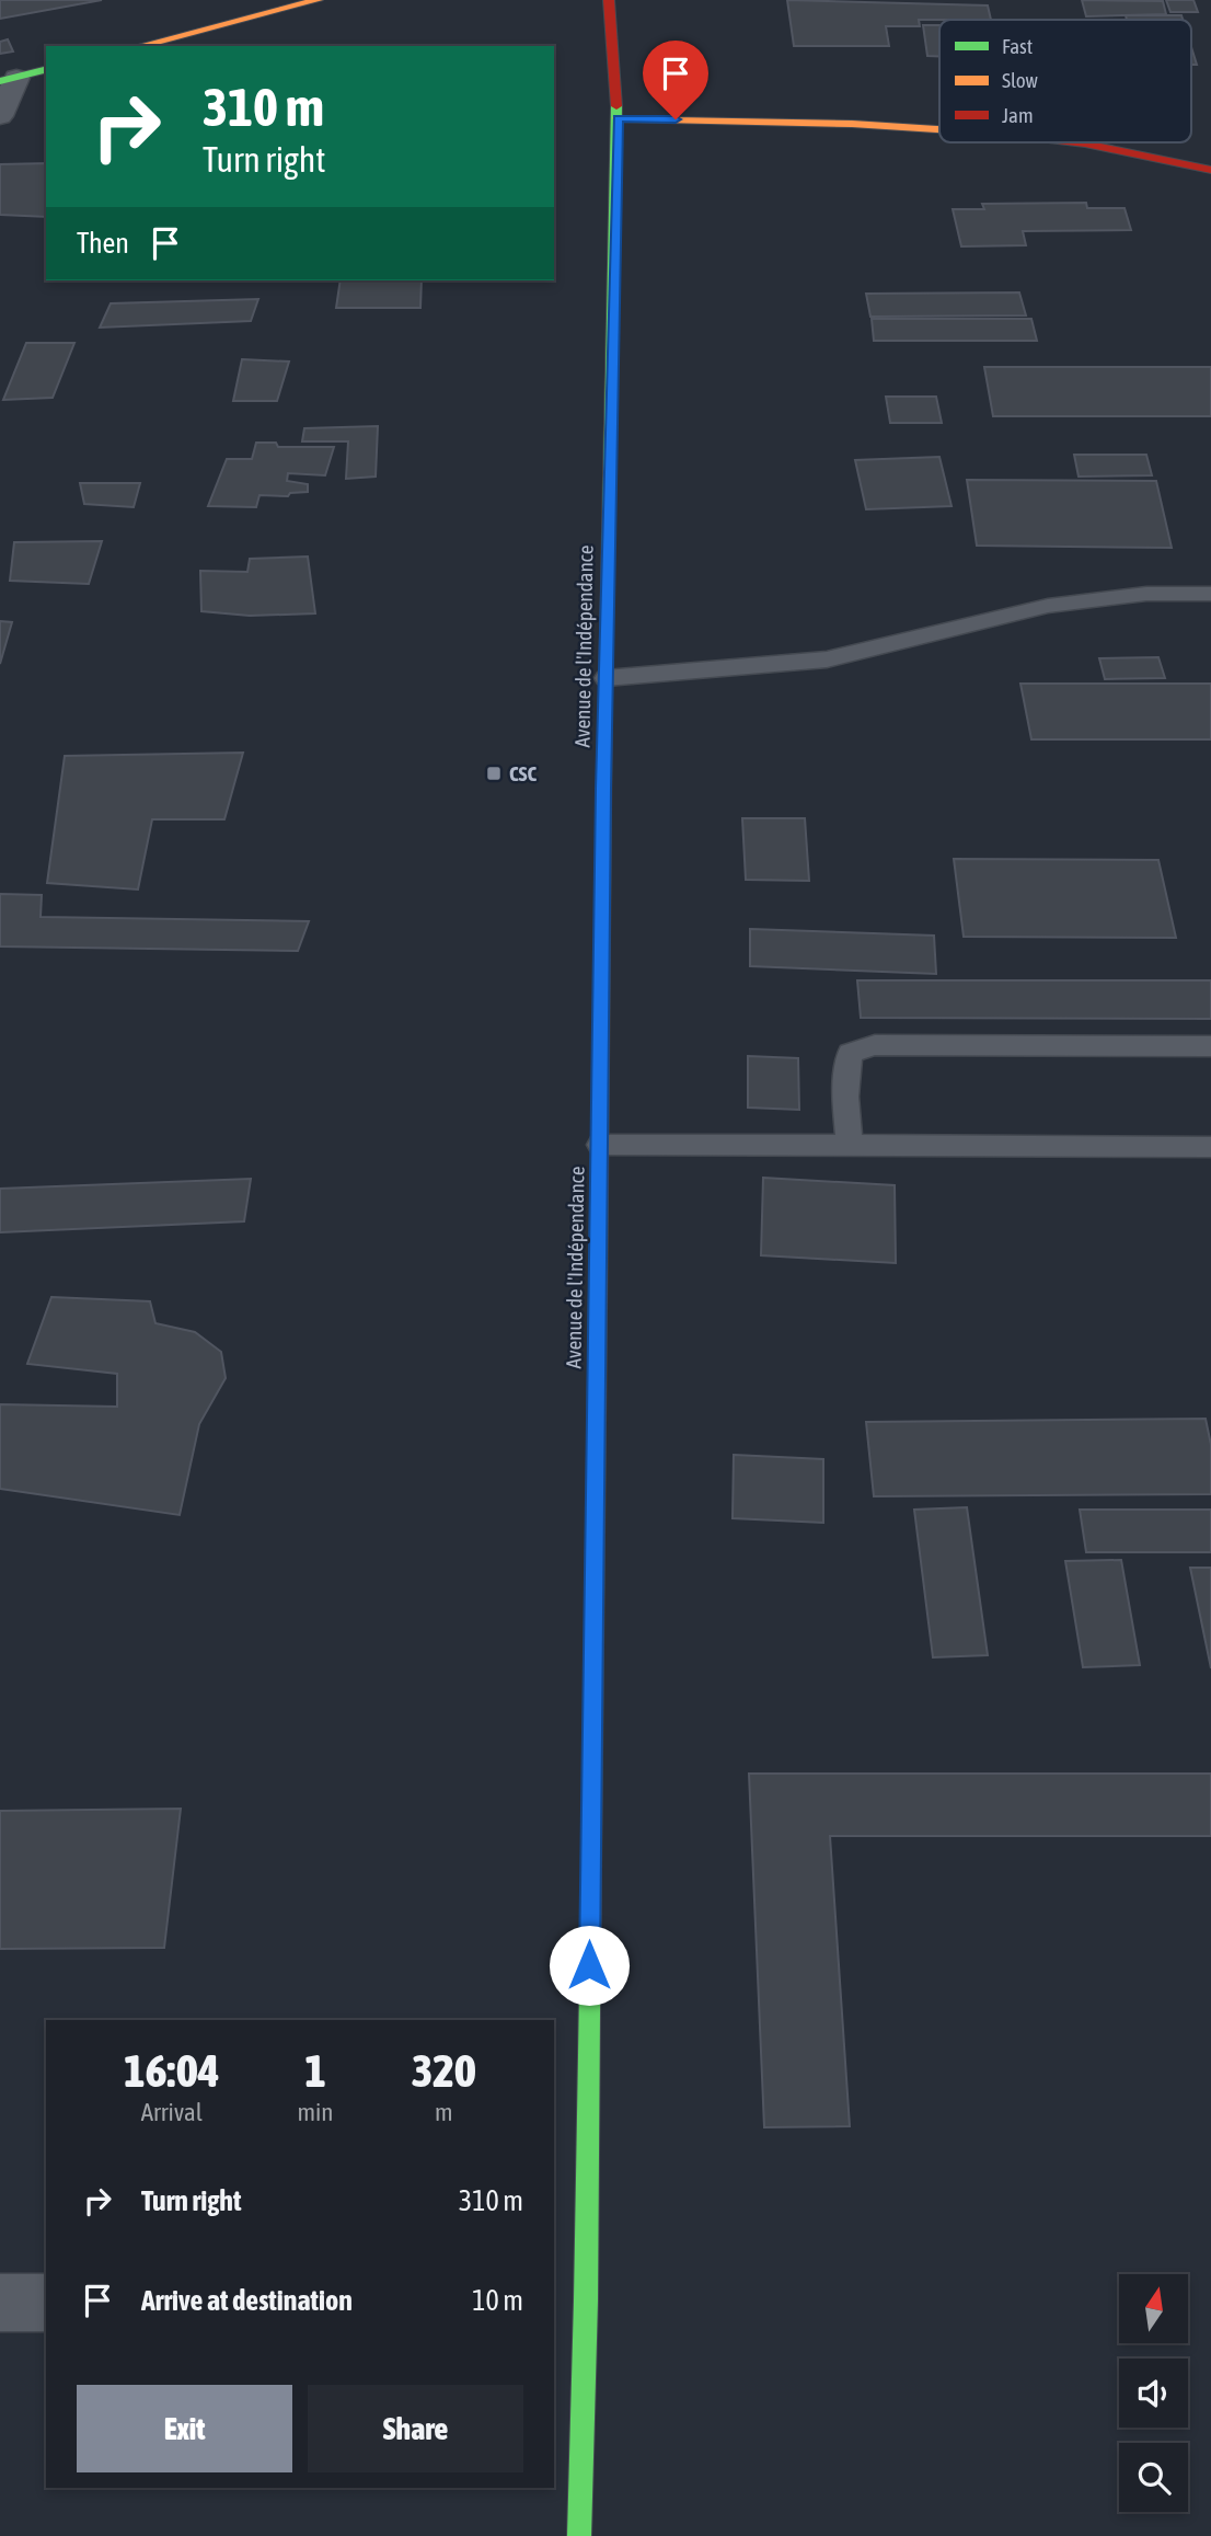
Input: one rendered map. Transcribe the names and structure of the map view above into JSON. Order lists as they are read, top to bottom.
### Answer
{
  "streets": {
    "main road": ["Avenue de l'Indépendance"]
  },
  "places": {
    "transit": ["CSC"]
  },
  "legend": ["Fast", "Slow", "Jam"],
  "north": "top",
  "page": {
    "turn": ["310 m", "Turn right"],
    "then": "Then",
    "eta": [
      "16:04",
      "Arrival",
      "1",
      "min",
      "320",
      "m"
    ],
    "list": [
      {
        "name": "Turn right",
        "value": "310 m"
      },
      {
        "name": "Arrive at destination",
        "value": "10 m"
      }
    ],
    "buttons": ["Exit", "Share"]
  }
}
